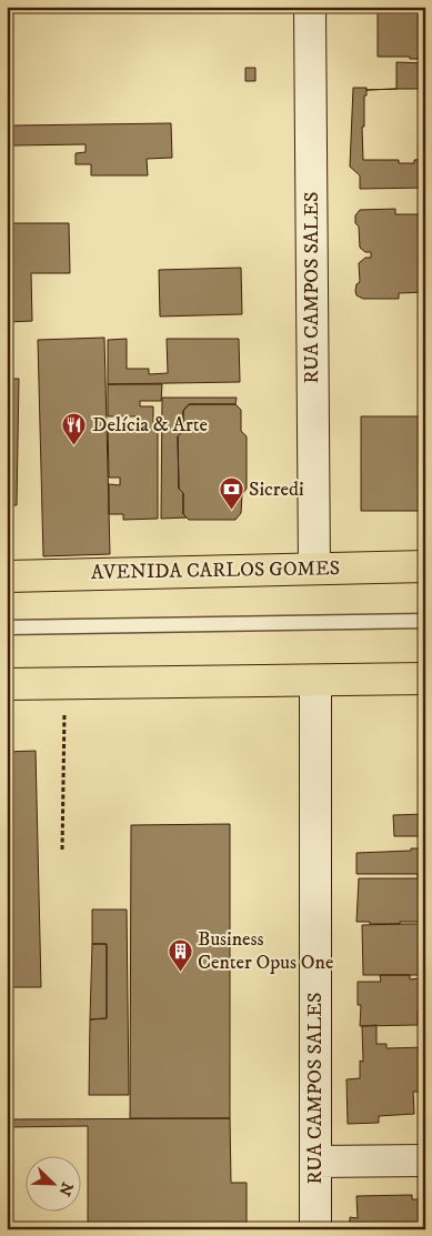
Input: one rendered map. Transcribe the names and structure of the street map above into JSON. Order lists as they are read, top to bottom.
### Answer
{
  "streets": {
    "main road": ["AVENIDA CARLOS GOMES"],
    "street": ["RUA CAMPOS SALES"]
  },
  "crossings": [
    ["RUA CAMPOS SALES", "AVENIDA CARLOS GOMES"]
  ],
  "places": {
    "restaurant": ["Delícia & Arte"],
    "bank": ["Sicredi"],
    "building": ["Business Center Opus One"]
  },
  "north": "bottom right"
}
